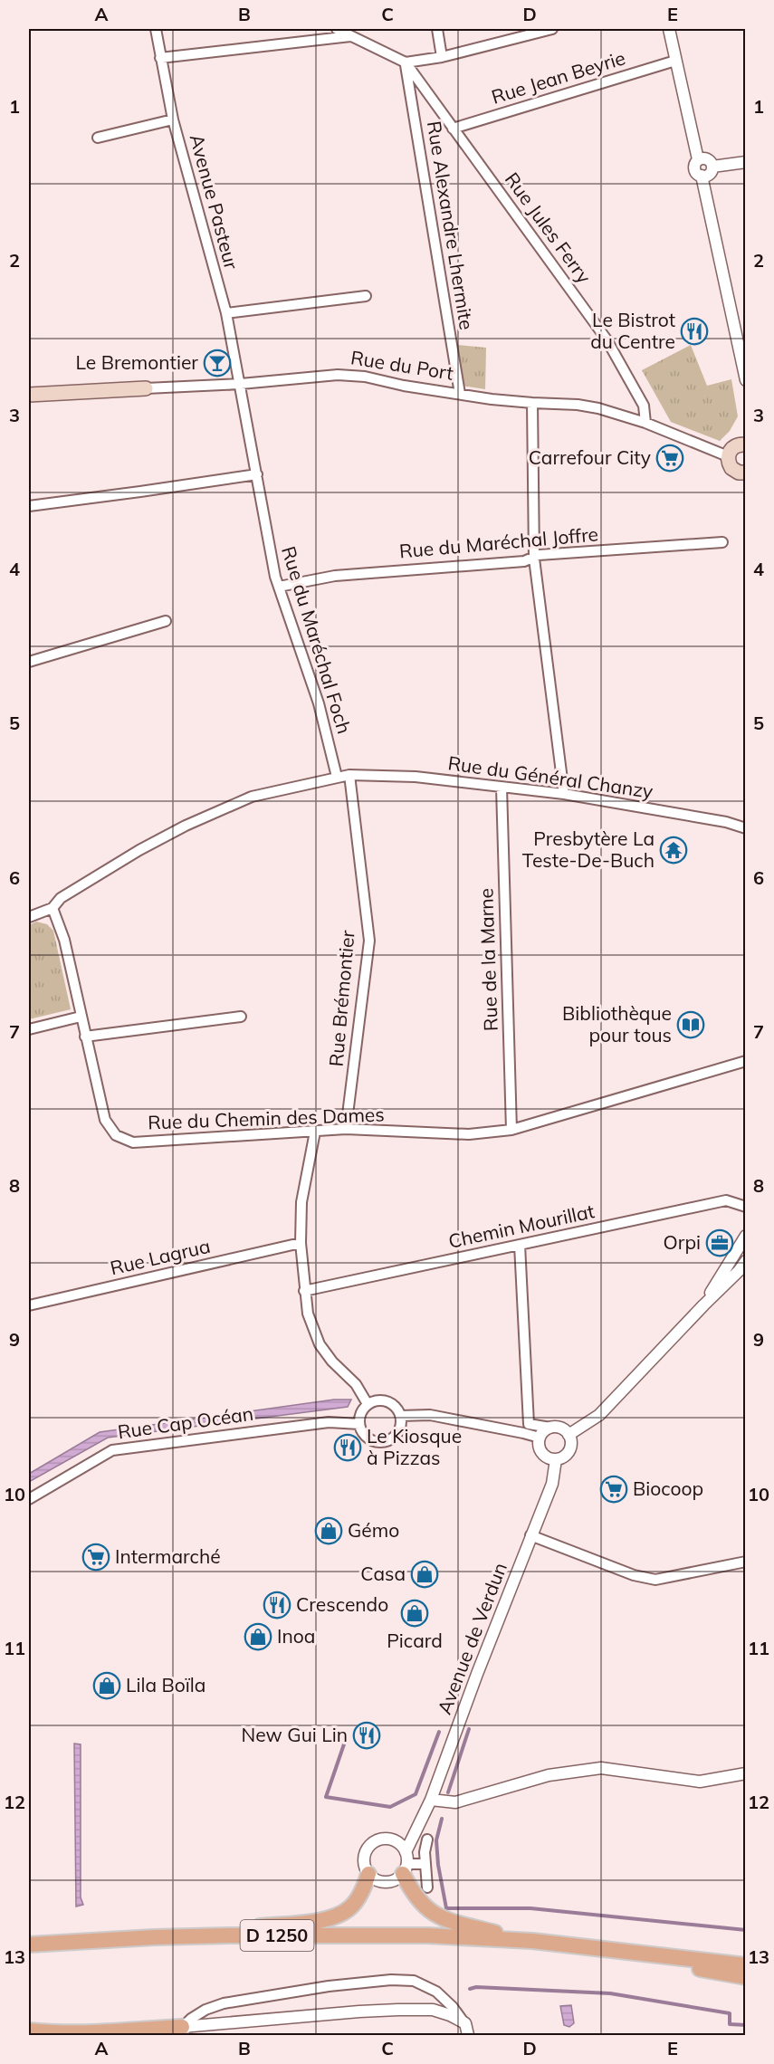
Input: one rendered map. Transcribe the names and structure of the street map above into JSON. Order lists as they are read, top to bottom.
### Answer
{
  "streets": {
    "main road": ["Rue du Port", "D 1250"],
    "street": [
      "Rue Jean Beyrie",
      "Avenue Pasteur",
      "Rue Alexandre Lhermite",
      "Rue Jules Ferry",
      "Rue du Maréchal Joffre",
      "Rue du Maréchal Foch",
      "Rue du Général Chanzy",
      "Rue de la Marne",
      "Rue Brémontier",
      "Rue du Chemin des Dames",
      "Chemin Mourillat",
      "Rue Lagrua",
      "Rue Cap Océan",
      "Avenue de Verdun"
    ]
  },
  "crossings": [
    ["Rue Jean Beyrie", "Rue Jules Ferry"],
    ["Avenue Pasteur", "Rue du Port"],
    ["Avenue Pasteur", "Rue du Maréchal Foch"],
    ["Rue Alexandre Lhermite", "Rue Jules Ferry"],
    ["Rue Alexandre Lhermite", "Rue du Port"],
    ["Rue Jules Ferry", "Rue du Port"],
    ["Rue du Port", "Rue du Maréchal Foch"],
    ["Rue du Maréchal Joffre", "Rue du Maréchal Foch"],
    ["Rue du Maréchal Foch", "Rue du Général Chanzy"],
    ["Rue du Général Chanzy", "Rue de la Marne"],
    ["Rue du Général Chanzy", "Rue Brémontier"],
    ["Rue du Général Chanzy", "Rue du Chemin des Dames"],
    ["Rue de la Marne", "Rue du Chemin des Dames"],
    ["Rue Brémontier", "Rue du Chemin des Dames"]
  ],
  "places": {
    "restaurant": [
      "Le Bistrot du Centre",
      "Le Kiosque à Pizzas",
      "Crescendo",
      "New Gui Lin"
    ],
    "bar": ["Le Bremontier"],
    "supermarket": ["Carrefour City", "Biocoop", "Intermarché"],
    "temple": ["Presbytère La Teste-De-Buch"],
    "library": ["Bibliothèque pour tous"],
    "office": ["Orpi"],
    "shop": [
      "Gémo",
      "Casa",
      "Picard",
      "Inoa",
      "Lila Boïla"
    ]
  },
  "grid": {
    "columns": [
      "A",
      "B",
      "C",
      "D",
      "E"
    ],
    "rows": [
      "1",
      "2",
      "3",
      "4",
      "5",
      "6",
      "7",
      "8",
      "9",
      "10",
      "11",
      "12",
      "13"
    ]
  }
}
